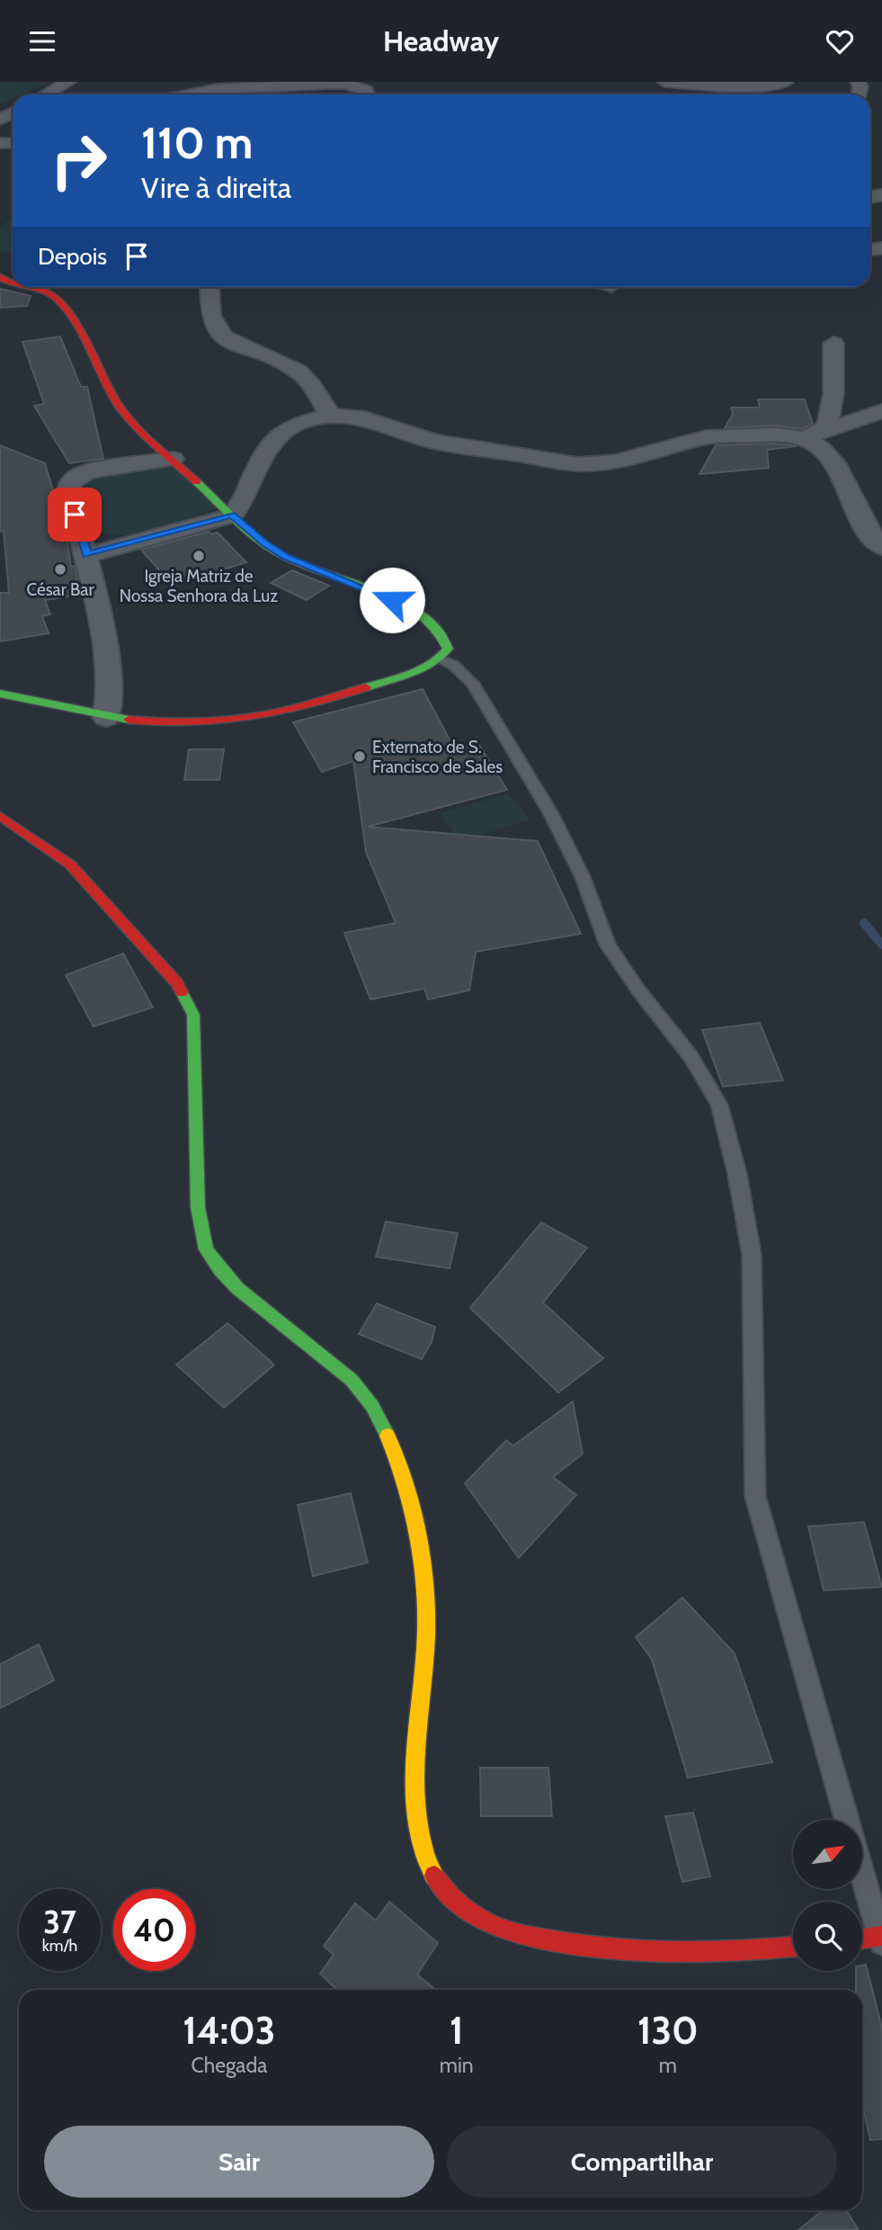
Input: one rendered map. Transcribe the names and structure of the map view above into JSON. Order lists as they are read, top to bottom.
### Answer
{
  "places": ["Igreja Matriz de Nossa Senhora da Luz", "César Bar", "Externato de S. Francisco de Sales"],
  "north": "top right",
  "page": {
    "header": "Headway",
    "turn": ["110 m", "Vire à direita"],
    "then": "Depois",
    "speed": "37 km/h",
    "limit": "40",
    "eta": [
      "14:03",
      "Chegada",
      "1",
      "min",
      "130",
      "m"
    ],
    "buttons": ["Sair", "Compartilhar"]
  }
}
